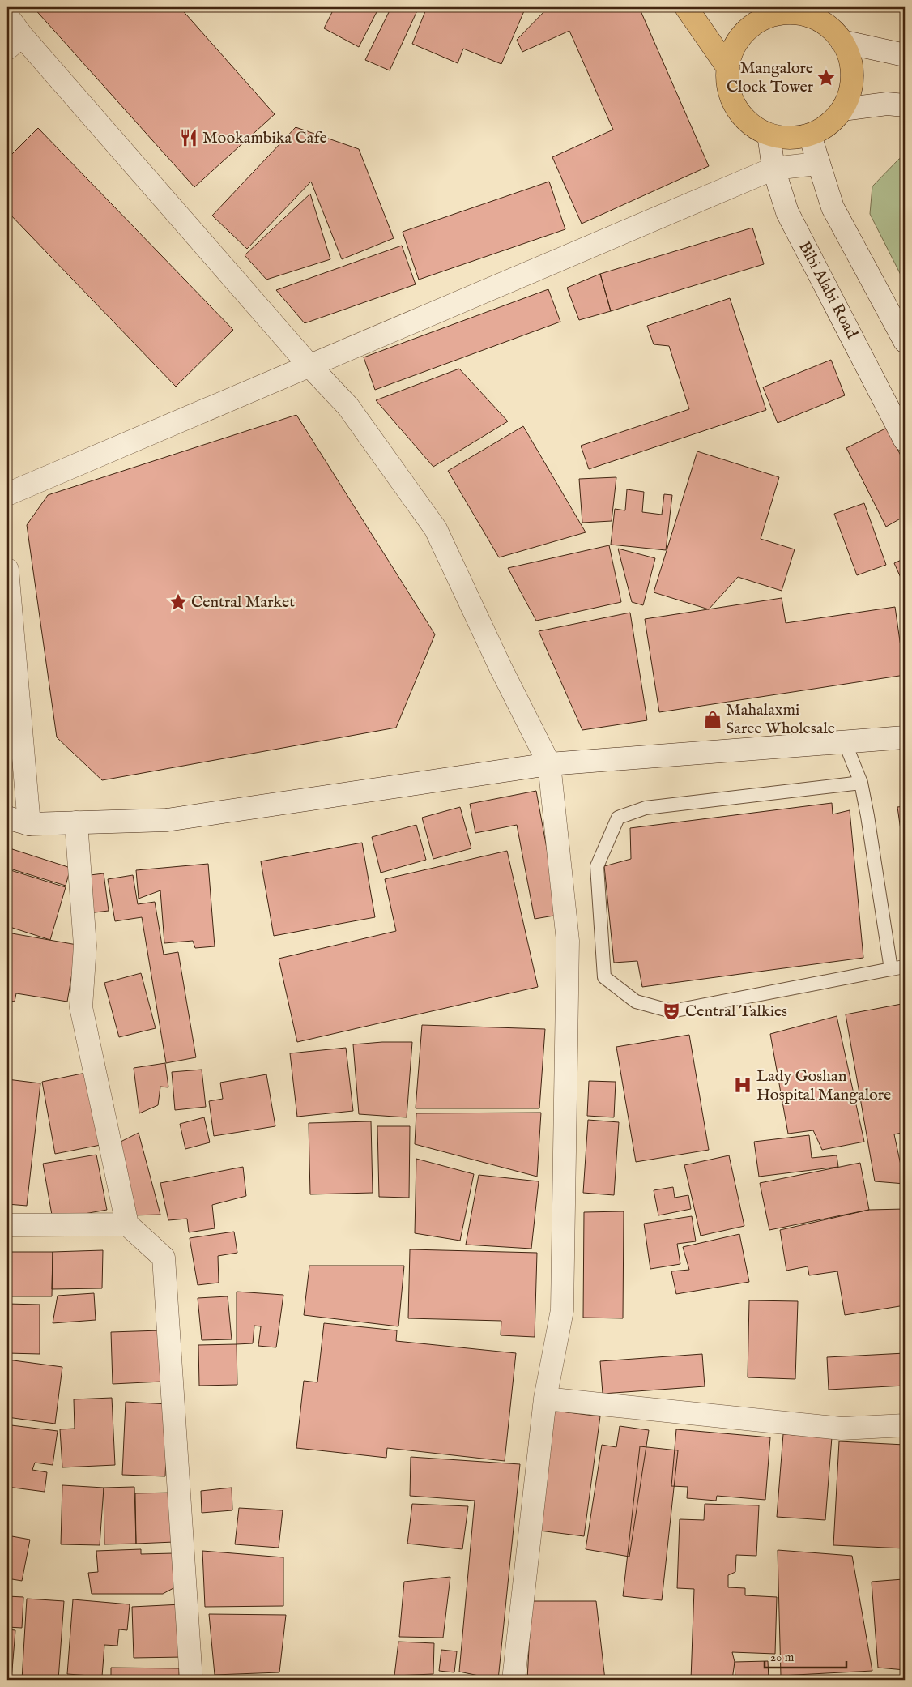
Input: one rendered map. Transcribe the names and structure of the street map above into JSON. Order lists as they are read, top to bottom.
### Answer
{
  "streets": {
    "street": ["Bibi Alabi Road"]
  },
  "places": {
    "place": ["Mangalore Clock Tower", "Central Market"],
    "restaurant": ["Mookambika Cafe"],
    "shop": ["Mahalaxmi Saree Wholesale"],
    "theatre": ["Central Talkies"],
    "hospital": ["Lady Goshan Hospital Mangalore"]
  },
  "scale_bar": "20 m"
}
